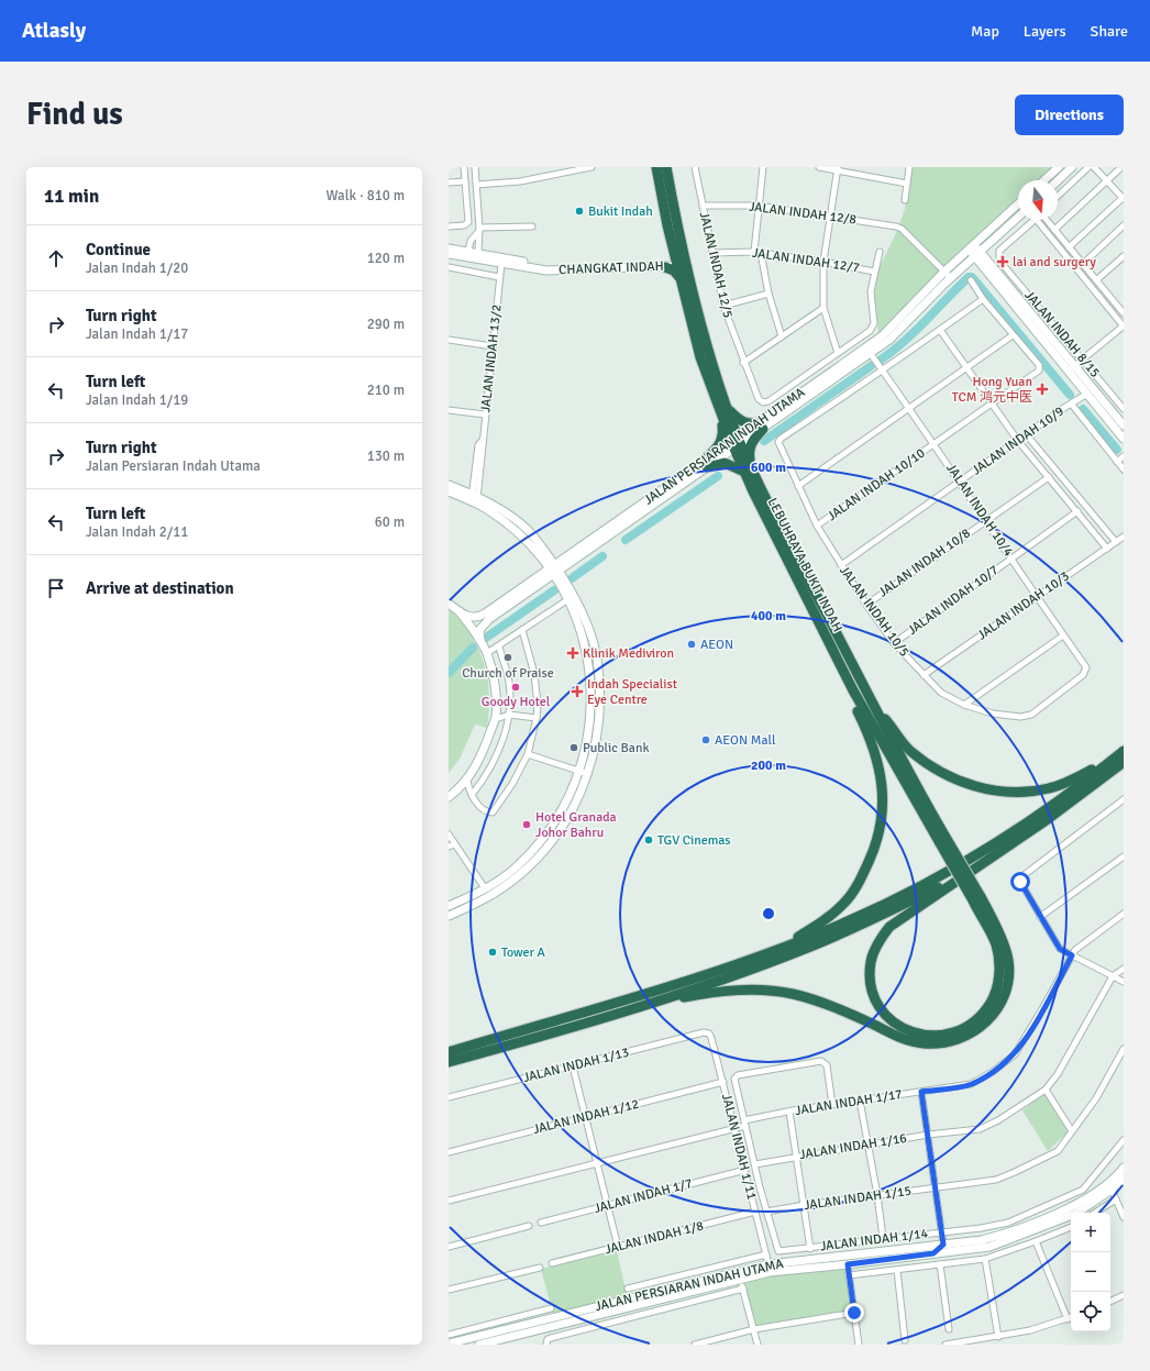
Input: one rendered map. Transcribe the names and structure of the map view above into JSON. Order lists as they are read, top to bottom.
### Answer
{
  "streets": {
    "highway": ["LEBUHRAYA BUKIT INDAH"],
    "main road": ["CHANGKAT INDAH", "JALAN PERSIARAN INDAH UTAMA"],
    "street": [
      "JALAN INDAH 12/8",
      "JALAN INDAH 12/7",
      "JALAN INDAH 12/5",
      "JALAN INDAH 8/15",
      "JALAN INDAH 13/2",
      "JALAN INDAH 10/9",
      "JALAN INDAH 10/10",
      "JALAN INDAH 10/4",
      "JALAN INDAH 10/8",
      "JALAN INDAH 10/7",
      "JALAN INDAH 10/3",
      "JALAN INDAH 10/5",
      "JALAN INDAH 1/13",
      "JALAN INDAH 1/17",
      "JALAN INDAH 1/12",
      "JALAN INDAH 1/11",
      "JALAN INDAH 1/16",
      "JALAN INDAH 1/7",
      "JALAN INDAH 1/15",
      "JALAN INDAH 1/8",
      "JALAN INDAH 1/14"
    ]
  },
  "crossings": [
    ["JALAN INDAH 12/8", "JALAN INDAH 12/5"],
    ["JALAN INDAH 12/8", "JALAN PERSIARAN INDAH UTAMA"],
    ["JALAN INDAH 12/7", "JALAN INDAH 12/5"],
    ["CHANGKAT INDAH", "JALAN INDAH 13/2"],
    ["CHANGKAT INDAH", "LEBUHRAYA BUKIT INDAH"],
    ["JALAN INDAH 10/9", "JALAN INDAH 10/4"],
    ["JALAN INDAH 10/9", "JALAN INDAH 10/5"],
    ["JALAN PERSIARAN INDAH UTAMA", "JALAN INDAH 10/4"],
    ["JALAN PERSIARAN INDAH UTAMA", "LEBUHRAYA BUKIT INDAH"],
    ["JALAN PERSIARAN INDAH UTAMA", "JALAN INDAH 1/11"],
    ["JALAN INDAH 10/10", "JALAN INDAH 10/4"],
    ["JALAN INDAH 10/10", "JALAN INDAH 10/5"],
    ["JALAN INDAH 10/4", "JALAN INDAH 10/8"],
    ["JALAN INDAH 10/4", "JALAN INDAH 10/7"],
    ["JALAN INDAH 10/4", "JALAN INDAH 10/3"],
    ["JALAN INDAH 10/4", "JALAN INDAH 10/5"],
    ["JALAN INDAH 10/8", "JALAN INDAH 10/5"],
    ["JALAN INDAH 10/7", "JALAN INDAH 10/5"],
    ["JALAN INDAH 10/3", "JALAN INDAH 10/5"],
    ["JALAN INDAH 1/13", "JALAN INDAH 1/11"],
    ["JALAN INDAH 1/17", "JALAN INDAH 1/11"],
    ["JALAN INDAH 1/12", "JALAN INDAH 1/11"],
    ["JALAN INDAH 1/11", "JALAN INDAH 1/16"],
    ["JALAN INDAH 1/11", "JALAN INDAH 1/7"],
    ["JALAN INDAH 1/11", "JALAN INDAH 1/15"],
    ["JALAN INDAH 1/11", "JALAN INDAH 1/8"],
    ["JALAN INDAH 1/11", "JALAN INDAH 1/14"]
  ],
  "places": {
    "other": [
      "Bukit Indah",
      "AEON",
      "Church of Praise",
      "Goody Hotel",
      "AEON Mall",
      "Public Bank",
      "Hotel Granada Johor Bahru",
      "TGV Cinemas",
      "Tower A"
    ],
    "health": [
      "lai and surgery",
      "Hong Yuan TCM 鸿元中医",
      "Klinik Mediviron",
      "Indah Specialist Eye Centre"
    ]
  },
  "north": "bottom",
  "page": {
    "header": "Atlasly",
    "nav": ["Map", "Layers", "Share"],
    "buttons": "Directions",
    "title": "Find us",
    "heading": ["11 min", "Walk · 810 m"],
    "list": [
      ["Continue", "Jalan Indah 1/20", "120 m"],
      ["Turn right", "Jalan Indah 1/17", "290 m"],
      ["Turn left", "Jalan Indah 1/19", "210 m"],
      ["Turn right", "Jalan Persiaran Indah Utama", "130 m"],
      ["Turn left", "Jalan Indah 2/11", "60 m"],
      "Arrive at destination"
    ],
    "map_buttons": ["+", "−"]
  },
  "rings": ["600 m", "400 m", "200 m"]
}
